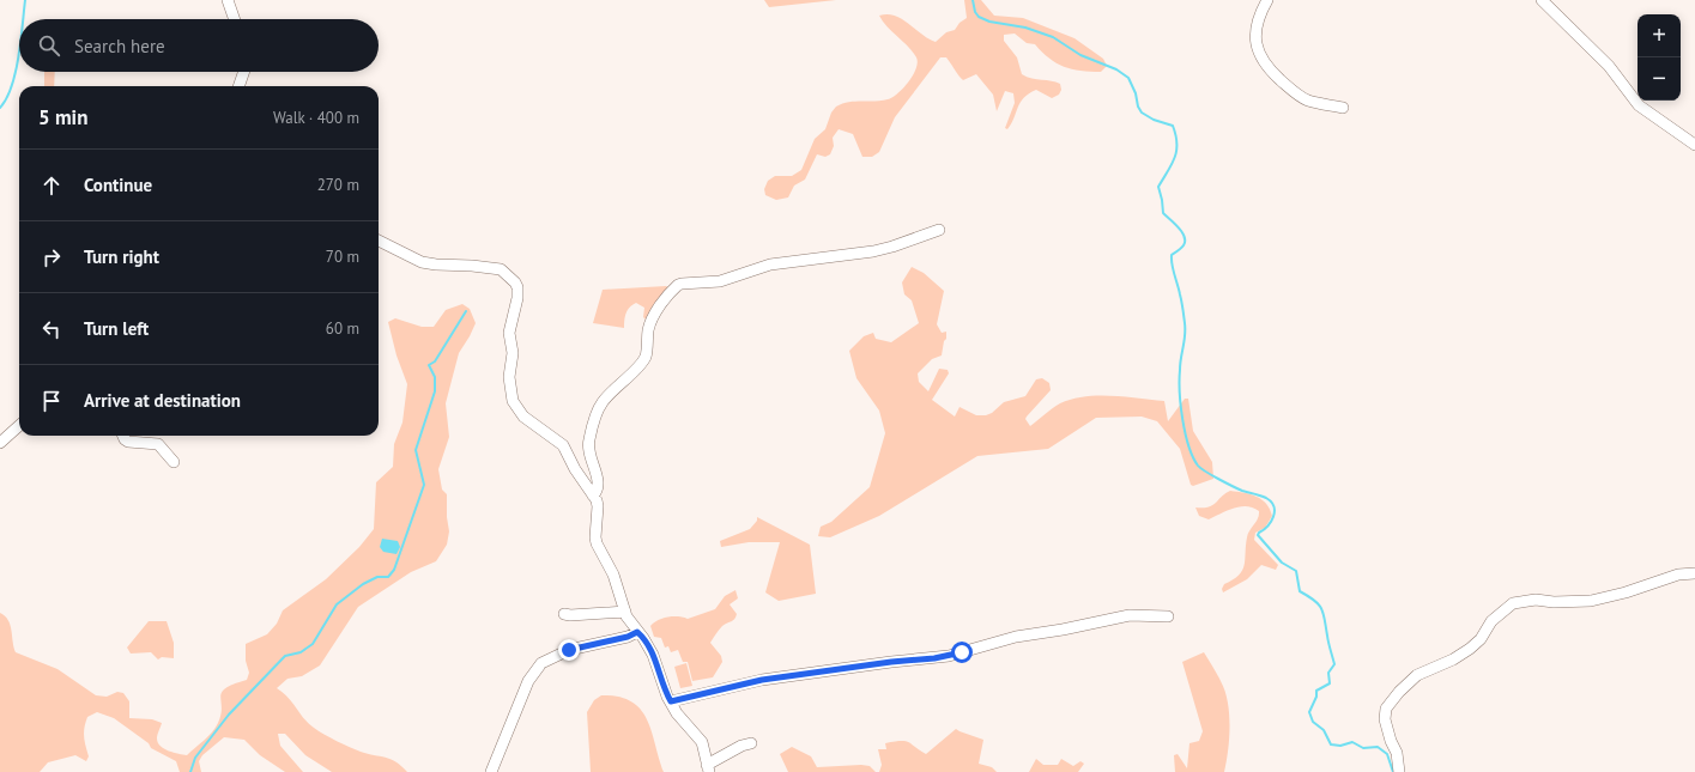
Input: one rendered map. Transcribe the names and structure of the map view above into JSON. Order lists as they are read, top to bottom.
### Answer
{
  "page": {
    "map_buttons": ["+", "−"],
    "search": "Search here",
    "heading": ["5 min", "Walk · 400 m"],
    "list": [
      ["Continue", "270 m"],
      ["Turn right", "70 m"],
      ["Turn left", "60 m"],
      "Arrive at destination"
    ]
  }
}
